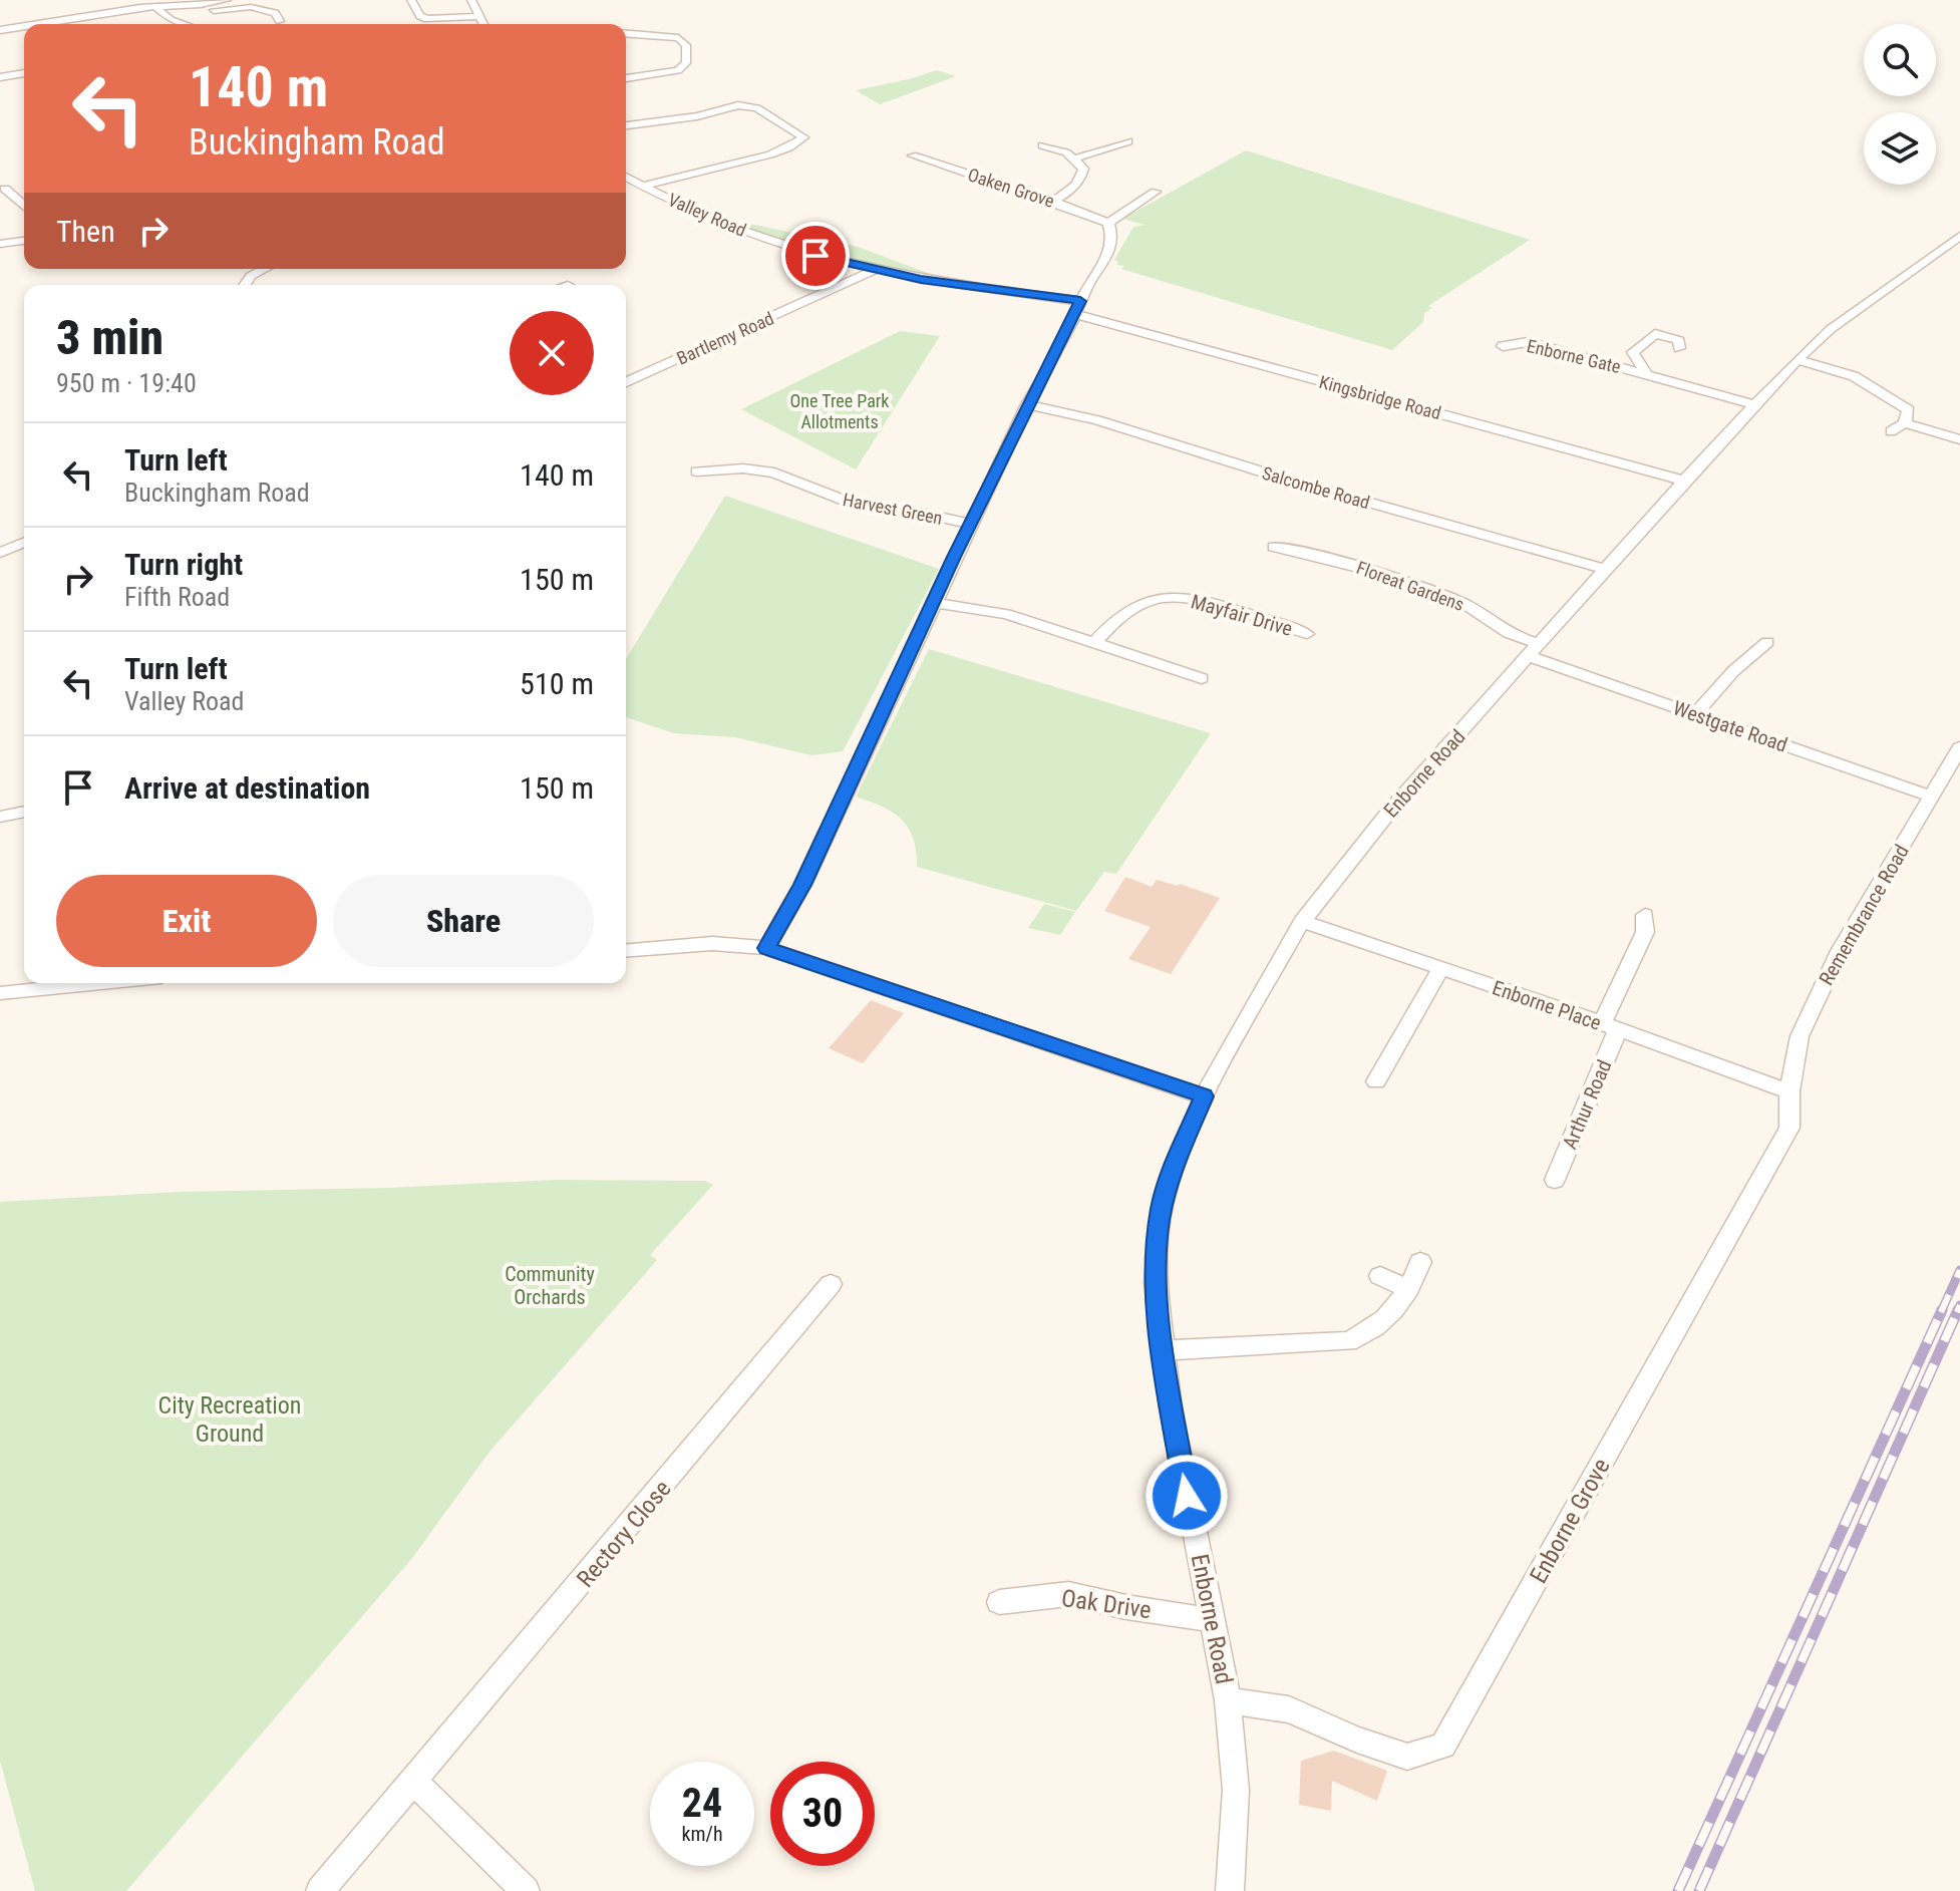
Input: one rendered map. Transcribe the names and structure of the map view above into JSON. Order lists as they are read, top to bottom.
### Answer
{
  "streets": {
    "street": [
      "Oaken Grove",
      "Valley Road",
      "Bartlemy Road",
      "Enborne Gate",
      "Kingsbridge Road",
      "Salcombe Road",
      "Harvest Green",
      "Floreat Gardens",
      "Mayfair Drive",
      "Westgate Road",
      "Enborne Road",
      "Remembrance Road",
      "Enborne Place",
      "Arthur Road",
      "Enborne Grove",
      "Rectory Close",
      "Oak Drive"
    ]
  },
  "crossings": [
    ["Valley Road", "Bartlemy Road"],
    ["Valley Road", "Kingsbridge Road"],
    ["Enborne Gate", "Enborne Road"],
    ["Kingsbridge Road", "Enborne Road"],
    ["Salcombe Road", "Enborne Road"],
    ["Floreat Gardens", "Westgate Road"],
    ["Floreat Gardens", "Enborne Road"],
    ["Westgate Road", "Enborne Road"],
    ["Westgate Road", "Remembrance Road"],
    ["Enborne Road", "Enborne Place"],
    ["Enborne Road", "Enborne Grove"],
    ["Enborne Road", "Oak Drive"],
    ["Remembrance Road", "Enborne Place"],
    ["Remembrance Road", "Enborne Grove"],
    ["Enborne Place", "Arthur Road"],
    ["Enborne Place", "Enborne Grove"]
  ],
  "parks": ["One Tree Park Allotments", "Community Orchards", "City Recreation Ground"],
  "page": {
    "turn": ["140 m", "Buckingham Road"],
    "then": "Then",
    "heading": ["3 min", "950 m · 19:40"],
    "list": [
      {
        "name": "Turn left",
        "note": "Buckingham Road",
        "value": "140 m"
      },
      {
        "name": "Turn right",
        "note": "Fifth Road",
        "value": "150 m"
      },
      {
        "name": "Turn left",
        "note": "Valley Road",
        "value": "510 m"
      },
      {
        "name": "Arrive at destination",
        "value": "150 m"
      }
    ],
    "buttons": ["Exit", "Share"],
    "speed": "24 km/h",
    "limit": "30"
  }
}
